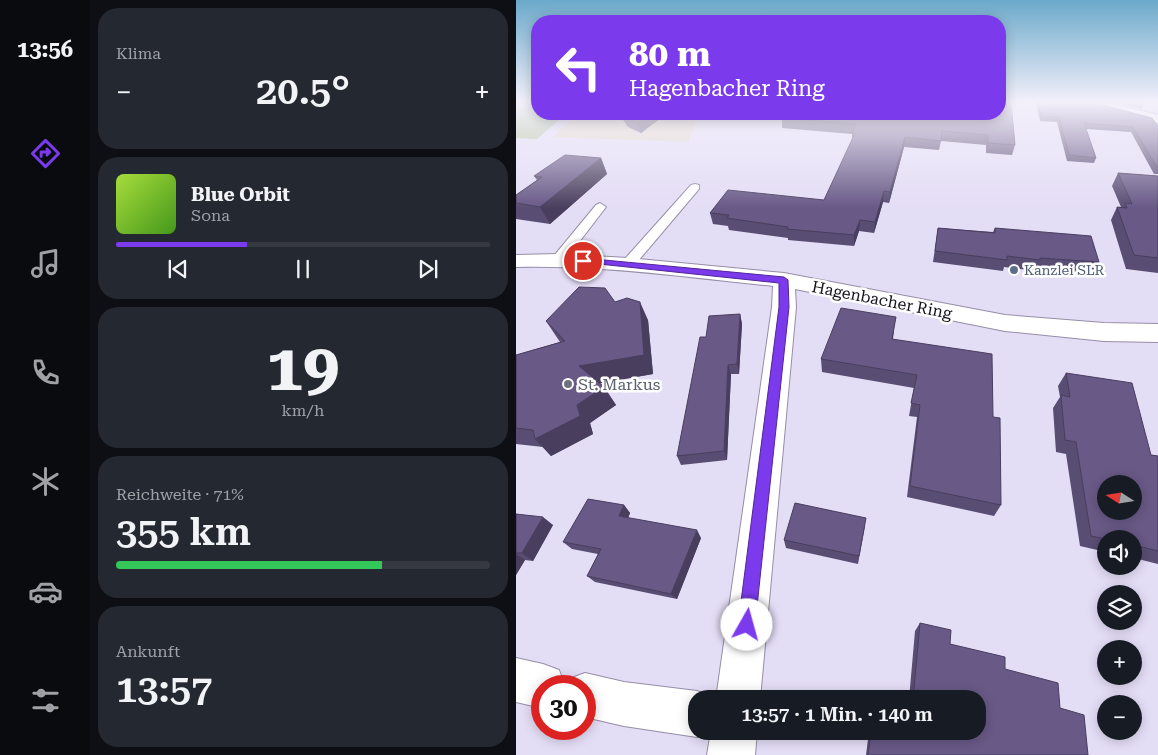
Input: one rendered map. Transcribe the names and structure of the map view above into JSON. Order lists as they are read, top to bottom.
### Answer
{
  "streets": {
    "street": ["Hagenbacher Ring"]
  },
  "places": ["Kanzlei SLR", "St. Markus"],
  "north": "left",
  "page": {
    "tabs": "13:56",
    "tile": [
      "Klima",
      ["19", "km/h"],
      ["Reichweite · 71%", "355 km"],
      ["Ankunft", "13:57"]
    ],
    "turn": ["80 m", "Hagenbacher Ring"],
    "heat": ["−", "20.5°", "+"],
    "song": ["Blue Orbit", "Sona"],
    "map_buttons": ["+", "−"],
    "limit": "30",
    "trip": "13:57 · 1 Min. · 140 m"
  }
}
